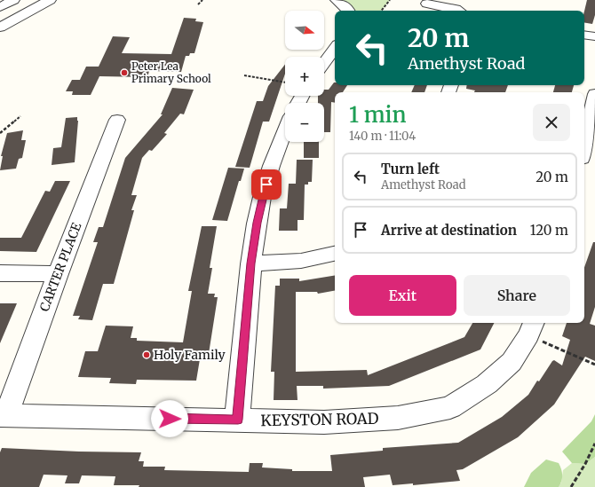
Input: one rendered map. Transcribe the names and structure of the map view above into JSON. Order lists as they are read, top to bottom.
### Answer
{
  "streets": {
    "street": ["CARTER PLACE", "KEYSTON ROAD"]
  },
  "crossings": [
    ["CARTER PLACE", "KEYSTON ROAD"]
  ],
  "places": ["Peter Lea Primary School", "Holy Family"],
  "north": "right",
  "page": {
    "map_buttons": ["+", "−"],
    "turn": ["20 m", "Amethyst Road"],
    "heading": ["1 min", "140 m · 11:04"],
    "list": [
      {
        "name": "Turn left",
        "note": "Amethyst Road",
        "value": "20 m"
      },
      {
        "name": "Arrive at destination",
        "value": "120 m"
      }
    ],
    "buttons": ["Exit", "Share"]
  }
}
